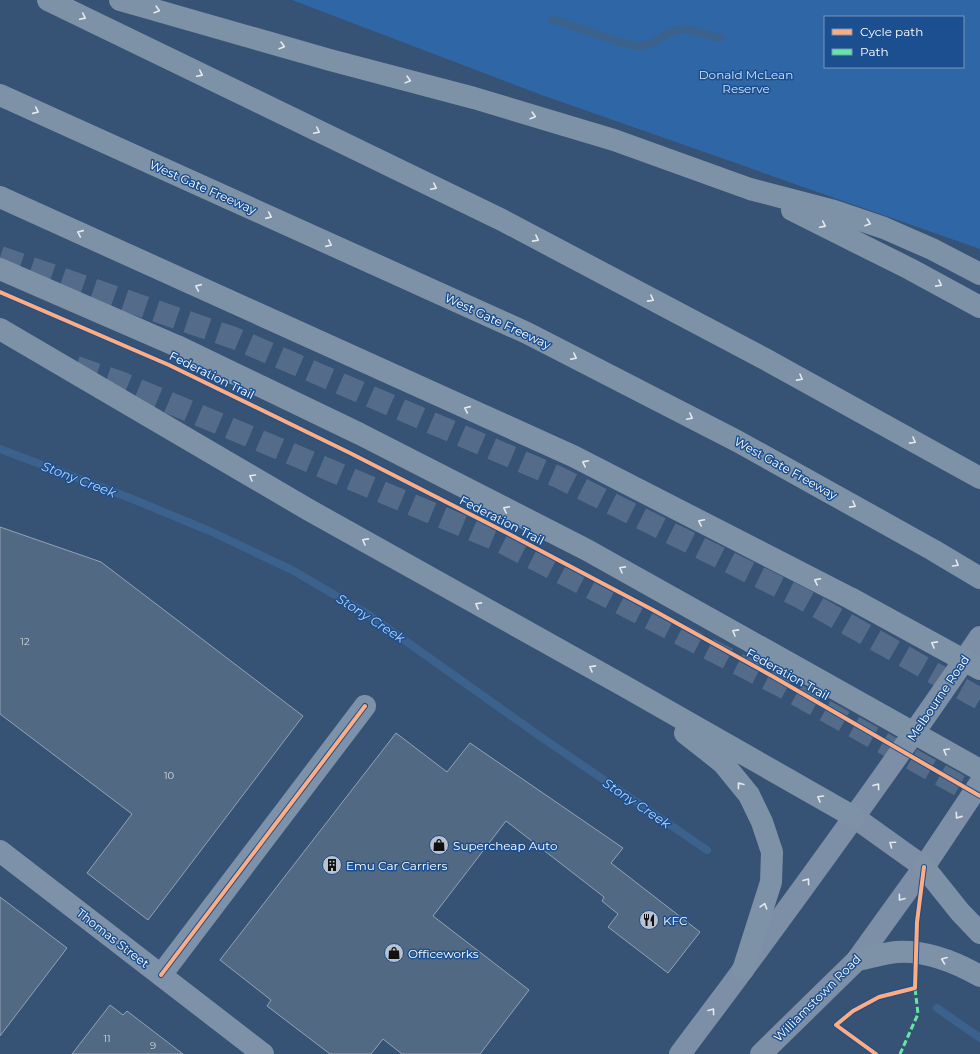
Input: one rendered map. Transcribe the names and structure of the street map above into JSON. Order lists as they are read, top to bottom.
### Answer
{
  "streets": {
    "highway": ["West Gate Freeway"],
    "main road": ["Melbourne Road", "Williamstown Road"],
    "street": ["Thomas Street"],
    "cycle path": ["Federation Trail"]
  },
  "one_way": ["Melbourne Road"],
  "water": ["Stony Creek"],
  "parks": ["Donald McLean Reserve"],
  "places": {
    "shop": ["Supercheap Auto", "Officeworks"],
    "building": ["Emu Car Carriers"],
    "restaurant": ["KFC"]
  },
  "house_numbers": [
    "12",
    "10",
    "11",
    "9"
  ],
  "legend": ["Cycle path", "Path"]
}
